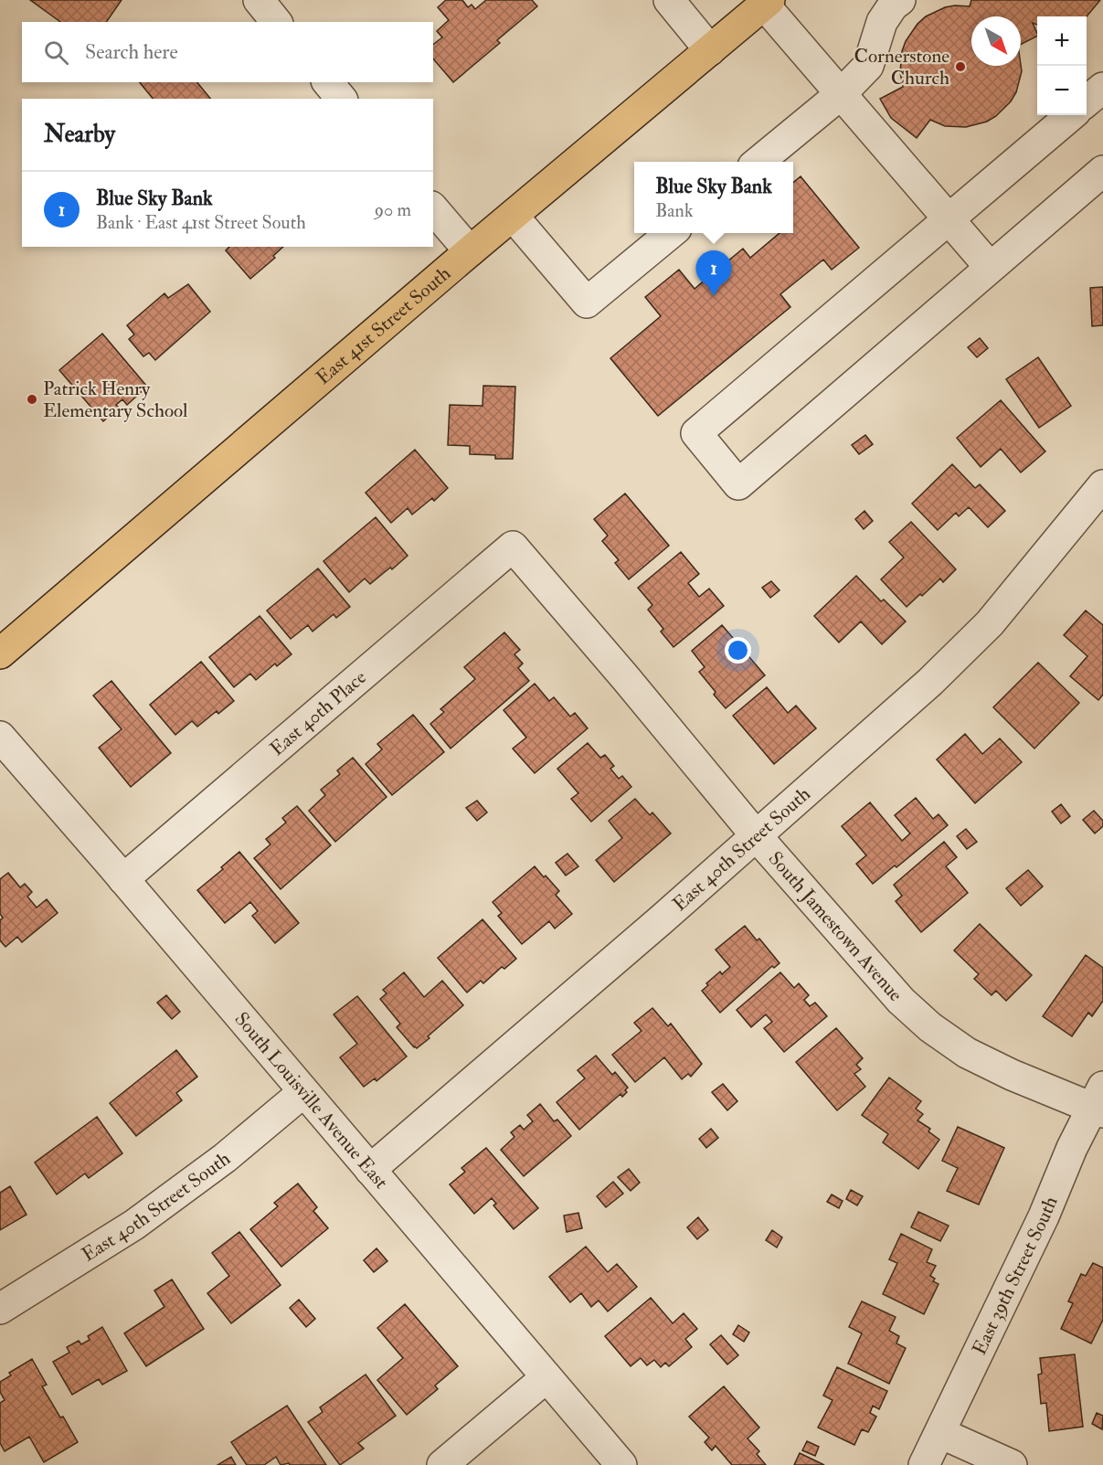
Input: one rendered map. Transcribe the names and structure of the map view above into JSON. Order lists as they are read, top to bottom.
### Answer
{
  "streets": {
    "main road": ["East 41st Street South"],
    "street": [
      "East 40th Place",
      "East 40th Street South",
      "South Jamestown Avenue",
      "South Louisville Avenue East",
      "East 39th Street South"
    ]
  },
  "crossings": [
    ["East 40th Place", "South Jamestown Avenue"],
    ["East 40th Place", "South Louisville Avenue East"],
    ["East 40th Street South", "South Jamestown Avenue"],
    ["East 40th Street South", "South Louisville Avenue East"],
    ["South Jamestown Avenue", "East 39th Street South"]
  ],
  "places": ["Cornerstone Church", "Patrick Henry Elementary School"],
  "north": "bottom right",
  "page": {
    "map_buttons": ["+", "−"],
    "search": "Search here",
    "heading": "Nearby",
    "popup": ["Blue Sky Bank", "Bank"],
    "list": [
      {
        "mark": "1",
        "name": "Blue Sky Bank",
        "note": "Bank · East 41st Street South",
        "value": "90 m"
      }
    ],
    "pins": "1"
  }
}
